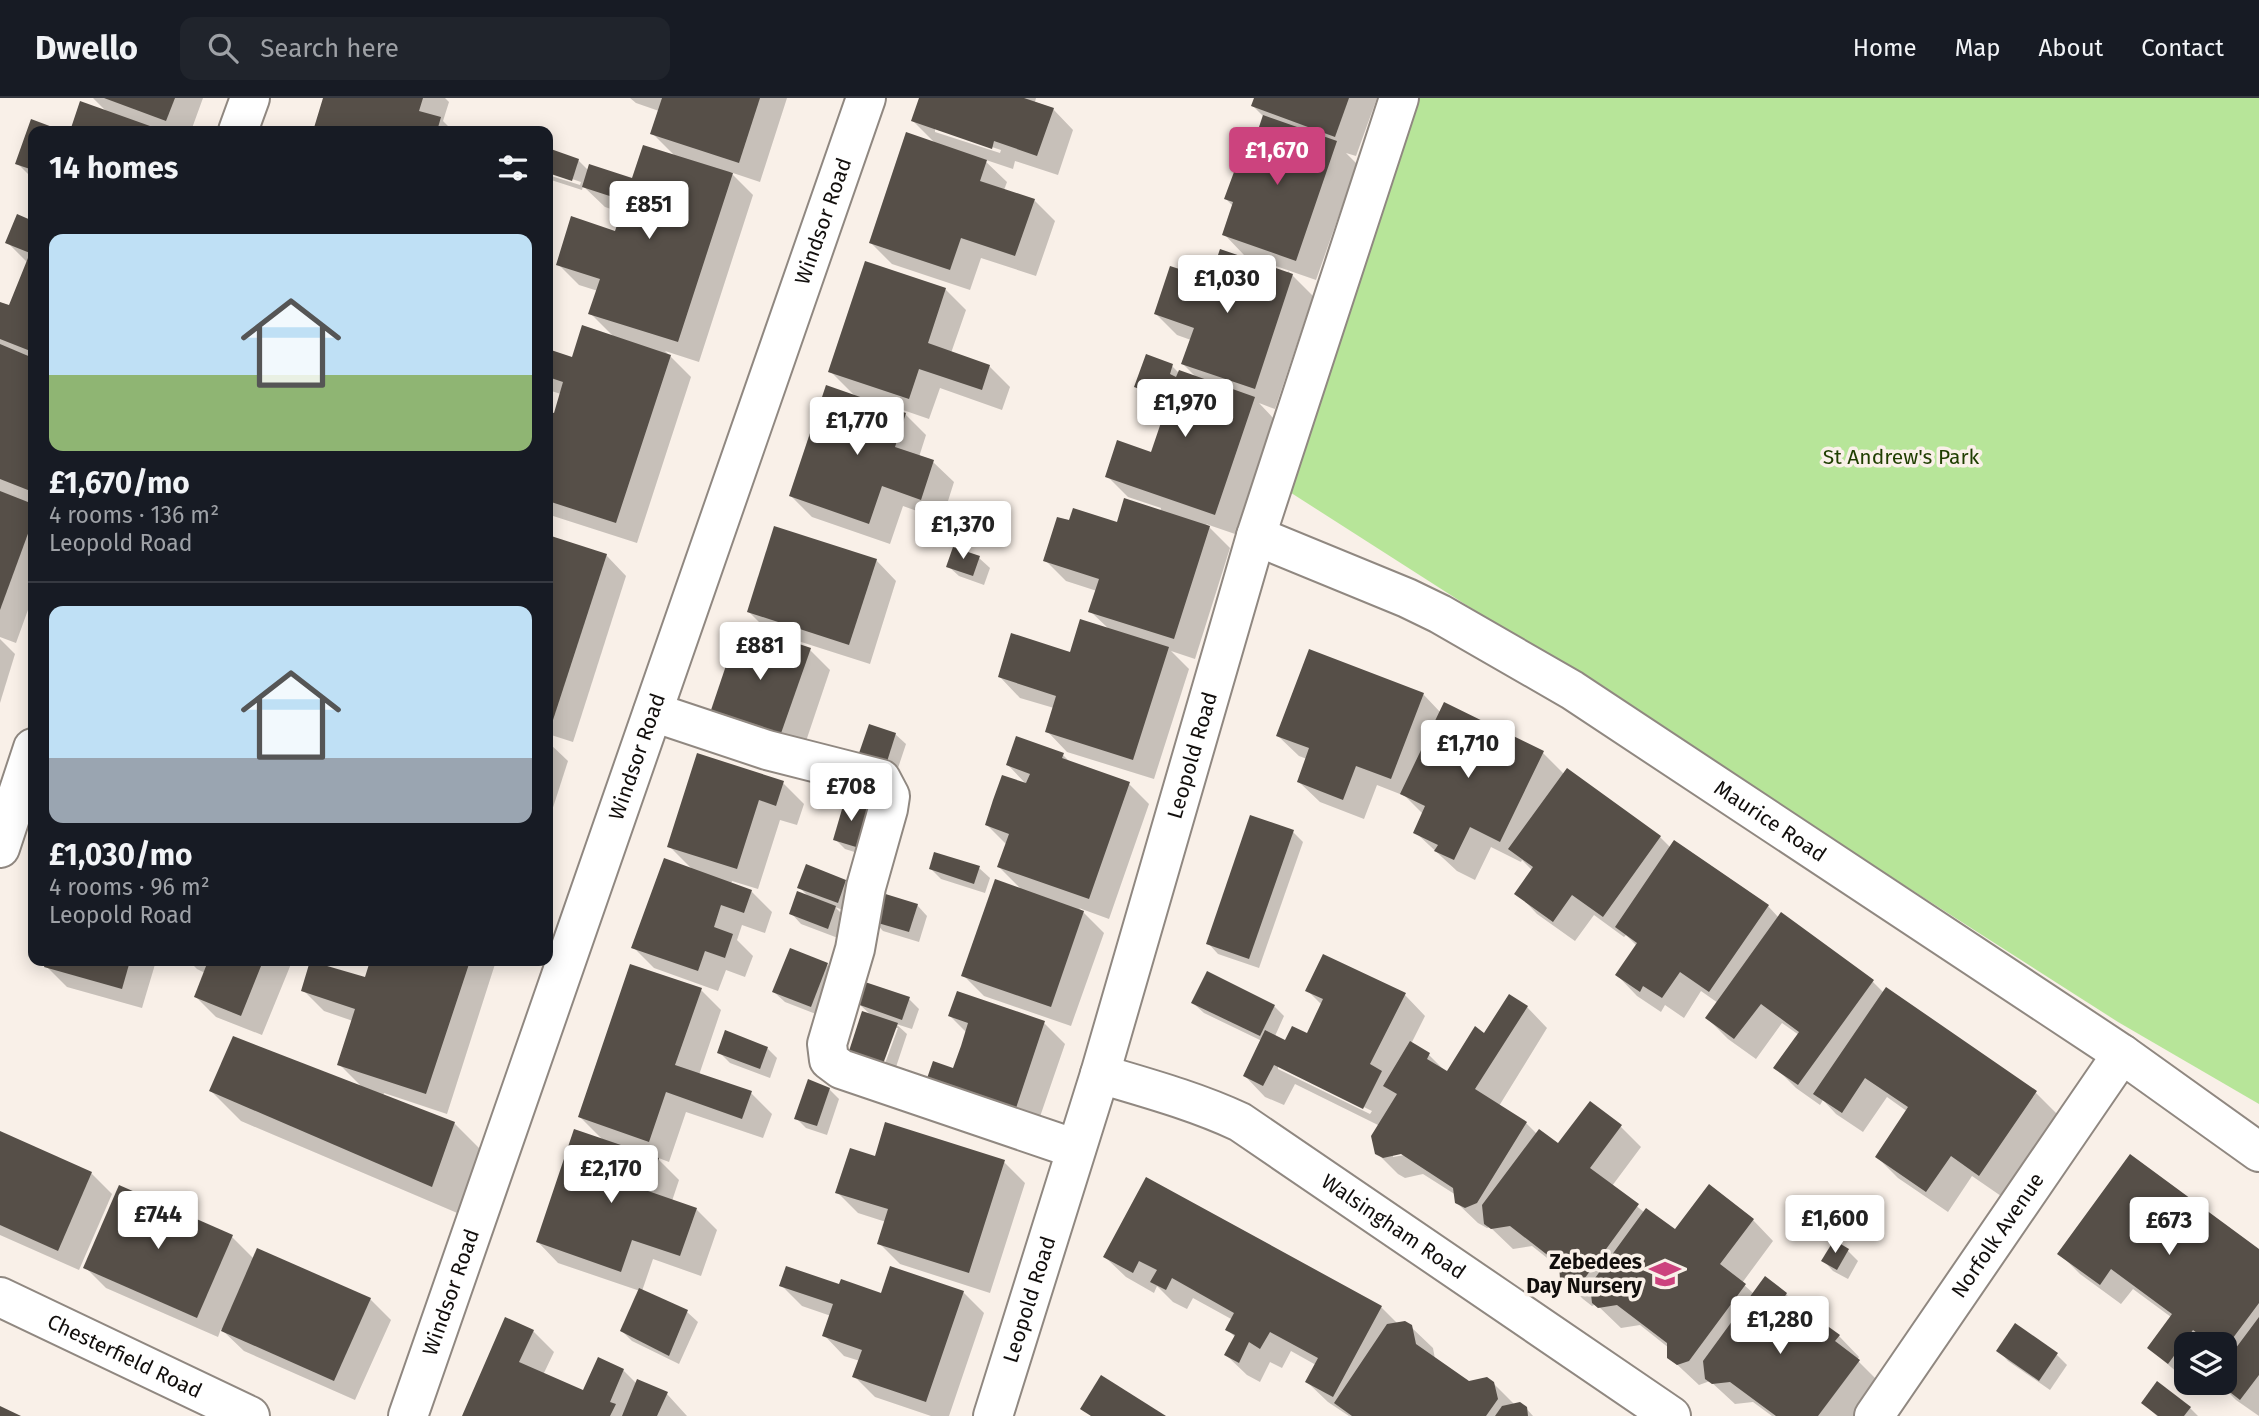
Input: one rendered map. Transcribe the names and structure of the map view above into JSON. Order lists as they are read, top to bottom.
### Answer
{
  "streets": {
    "street": [
      "Windsor Road",
      "Leopold Road",
      "Maurice Road",
      "Walsingham Road",
      "Norfolk Avenue",
      "Chesterfield Road"
    ]
  },
  "crossings": [
    ["Leopold Road", "Maurice Road"],
    ["Leopold Road", "Walsingham Road"],
    ["Maurice Road", "Norfolk Avenue"]
  ],
  "parks": ["St Andrew's Park"],
  "places": {
    "school or university": ["Zebedees Day Nursery"]
  },
  "page": {
    "header": "Dwello",
    "search": "Search here",
    "nav": [
      "Home",
      "Map",
      "About",
      "Contact"
    ],
    "heading": "14 homes",
    "price": [
      "£1,670",
      "£851",
      "£1,030",
      "£1,970",
      "£1,770",
      "£1,370",
      "£881",
      "£1,710",
      "£708",
      "£2,170",
      "£744",
      "£1,600",
      "£673",
      "£1,280"
    ],
    "list": [
      {
        "name": "£1,670/mo",
        "note": "4 rooms · 136 m² · Leopold Road"
      },
      {
        "name": "£1,030/mo",
        "note": "4 rooms · 96 m² · Leopold Road"
      }
    ]
  }
}
